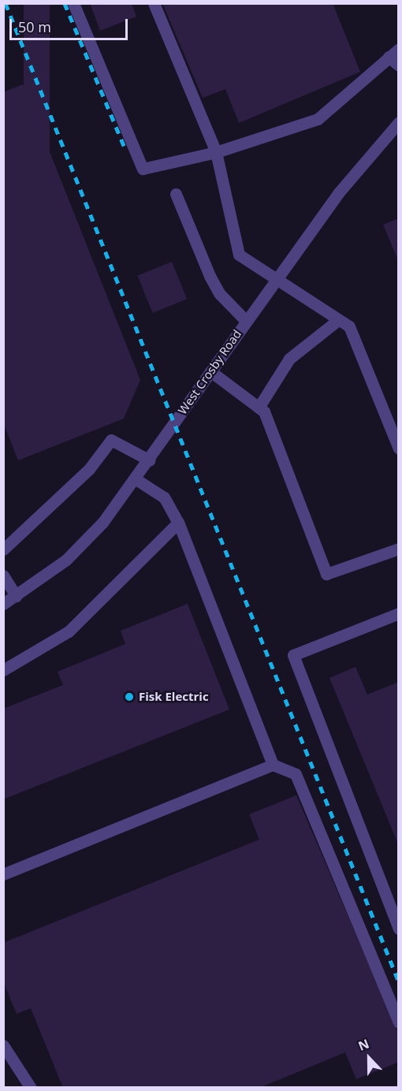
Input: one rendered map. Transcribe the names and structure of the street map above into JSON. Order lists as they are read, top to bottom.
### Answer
{
  "streets": {
    "street": ["West Crosby Road"]
  },
  "places": ["Fisk Electric"],
  "scale_bar": "50 m",
  "north": "top"
}
